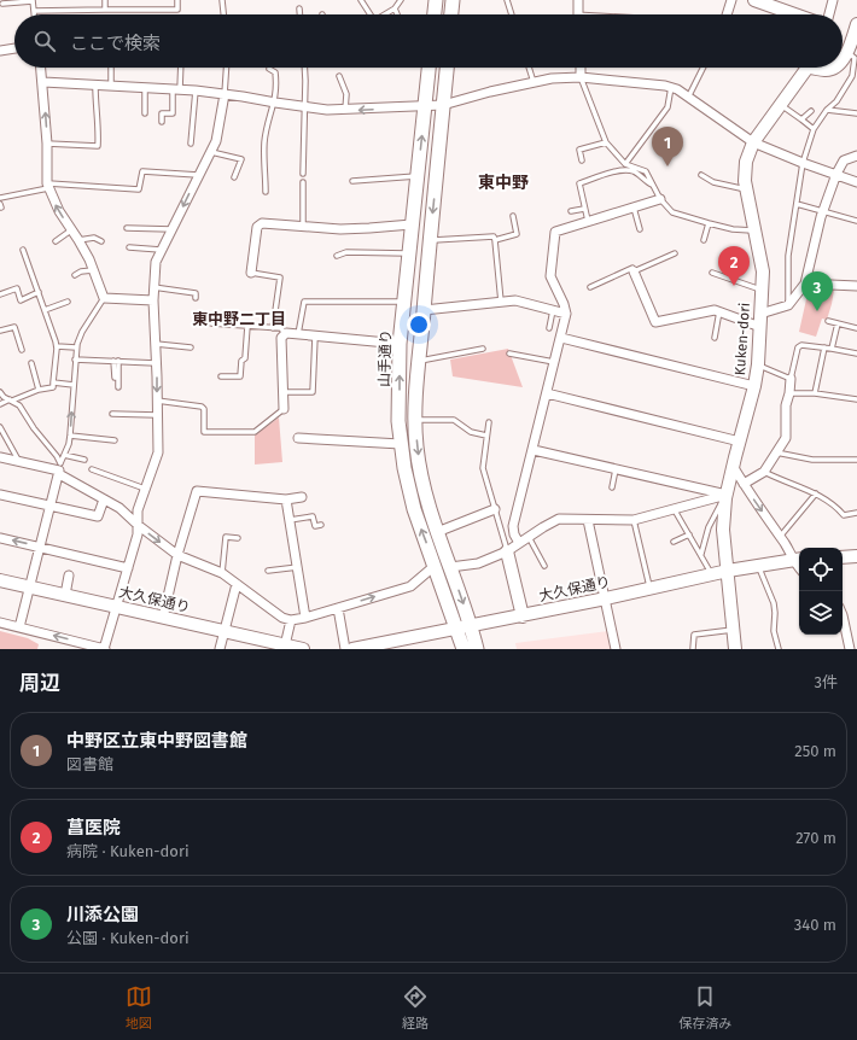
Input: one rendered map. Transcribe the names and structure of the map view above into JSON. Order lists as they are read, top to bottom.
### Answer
{
  "streets": {
    "main road": ["山手通り"],
    "street": ["Kuken-dori", "大久保通り"]
  },
  "crossings": [
    ["Kuken-dori", "大久保通り"],
    ["山手通り", "大久保通り"]
  ],
  "districts": ["東中野", "東中野二丁目"],
  "page": {
    "search": "ここで検索",
    "pins": ["1", "2", "3"],
    "heading": ["周辺", "3件"],
    "list": [
      {
        "mark": "1",
        "name": "中野区立東中野図書館",
        "note": "図書館",
        "value": "250 m"
      },
      {
        "mark": "2",
        "name": "菖医院",
        "note": "病院 · Kuken-dori",
        "value": "270 m"
      },
      {
        "mark": "3",
        "name": "川添公園",
        "note": "公園 · Kuken-dori",
        "value": "340 m"
      }
    ],
    "nav": ["地図", "経路", "保存済み"]
  }
}
